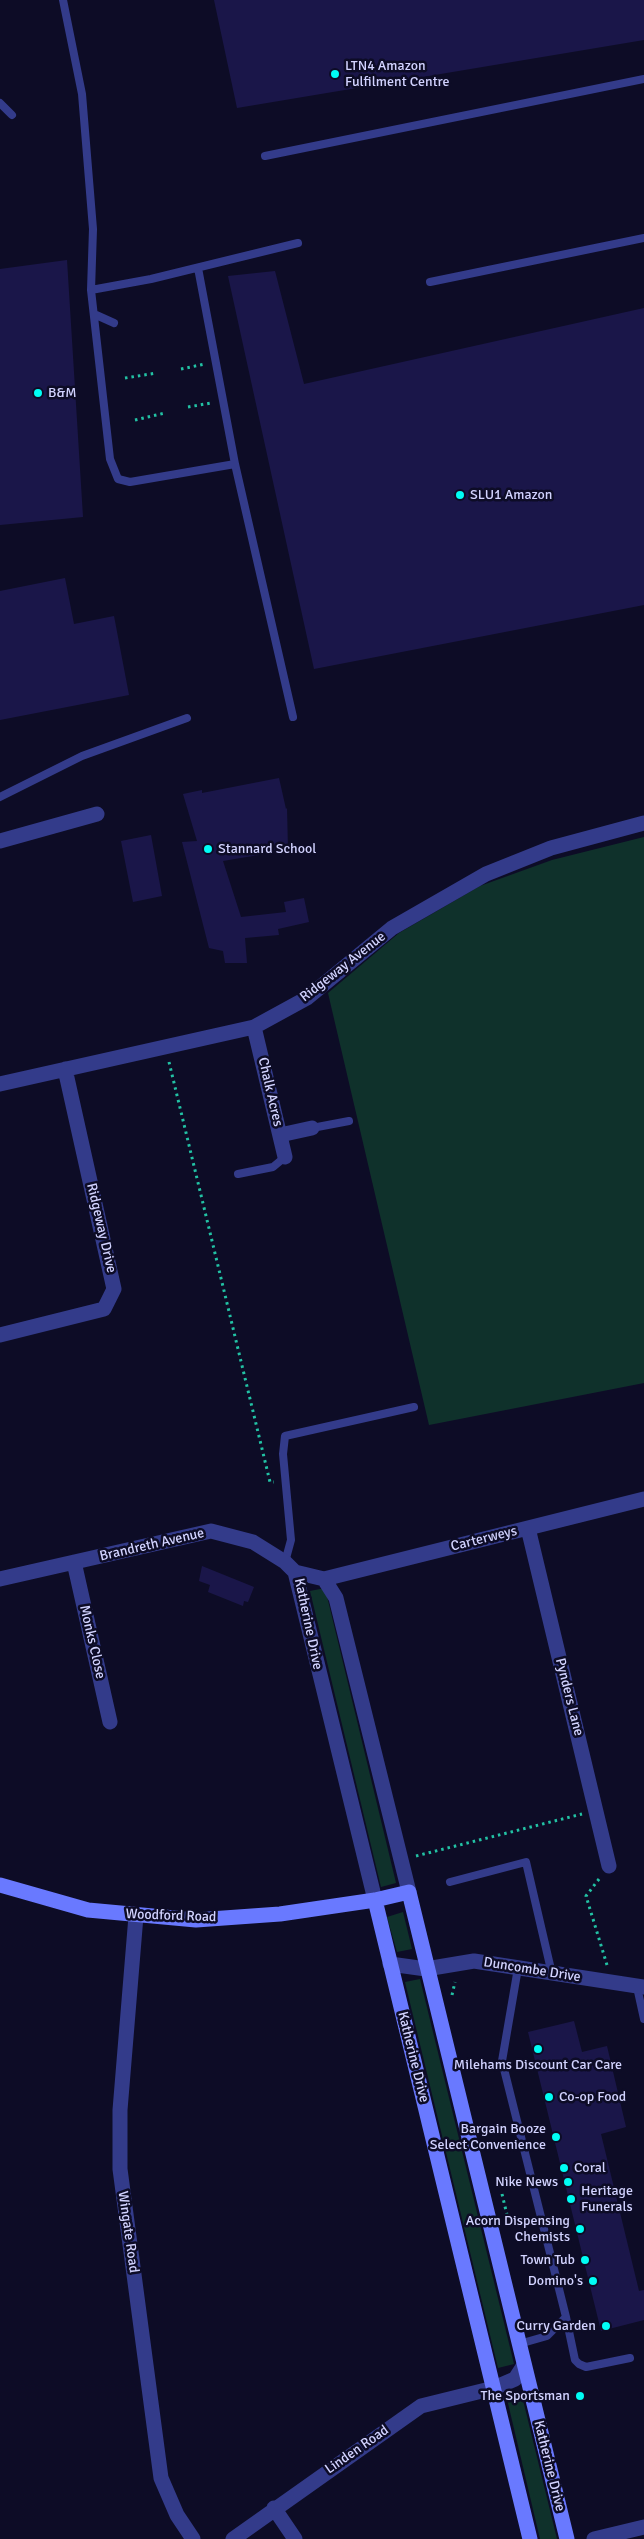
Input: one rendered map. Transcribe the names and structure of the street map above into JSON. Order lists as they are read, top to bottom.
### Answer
{
  "streets": {
    "street": [
      "Ridgeway Avenue",
      "Chalk Acres",
      "Ridgeway Drive",
      "Carterweys",
      "Brandreth Avenue",
      "Katherine Drive",
      "Monks Close",
      "Pynders Lane",
      "Woodford Road",
      "Duncombe Drive",
      "Wingate Road",
      "Linden Road"
    ]
  },
  "crossings": [
    ["Ridgeway Avenue", "Chalk Acres"],
    ["Ridgeway Avenue", "Ridgeway Drive"],
    ["Carterweys", "Katherine Drive"],
    ["Carterweys", "Pynders Lane"],
    ["Brandreth Avenue", "Katherine Drive"],
    ["Brandreth Avenue", "Monks Close"],
    ["Katherine Drive", "Woodford Road"],
    ["Katherine Drive", "Duncombe Drive"],
    ["Katherine Drive", "Linden Road"],
    ["Woodford Road", "Wingate Road"]
  ],
  "places": [
    "LTN4 Amazon Fulfilment Centre",
    "B&M",
    "SLU1 Amazon",
    "Stannard School",
    "Milehams Discount Car Care",
    "Co-op Food",
    "Bargain Booze Select Convenience",
    "Coral",
    "Nike News",
    "Heritage Funerals",
    "Acorn Dispensing Chemists",
    "Town Tub",
    "Domino's",
    "Curry Garden",
    "The Sportsman"
  ]
}
